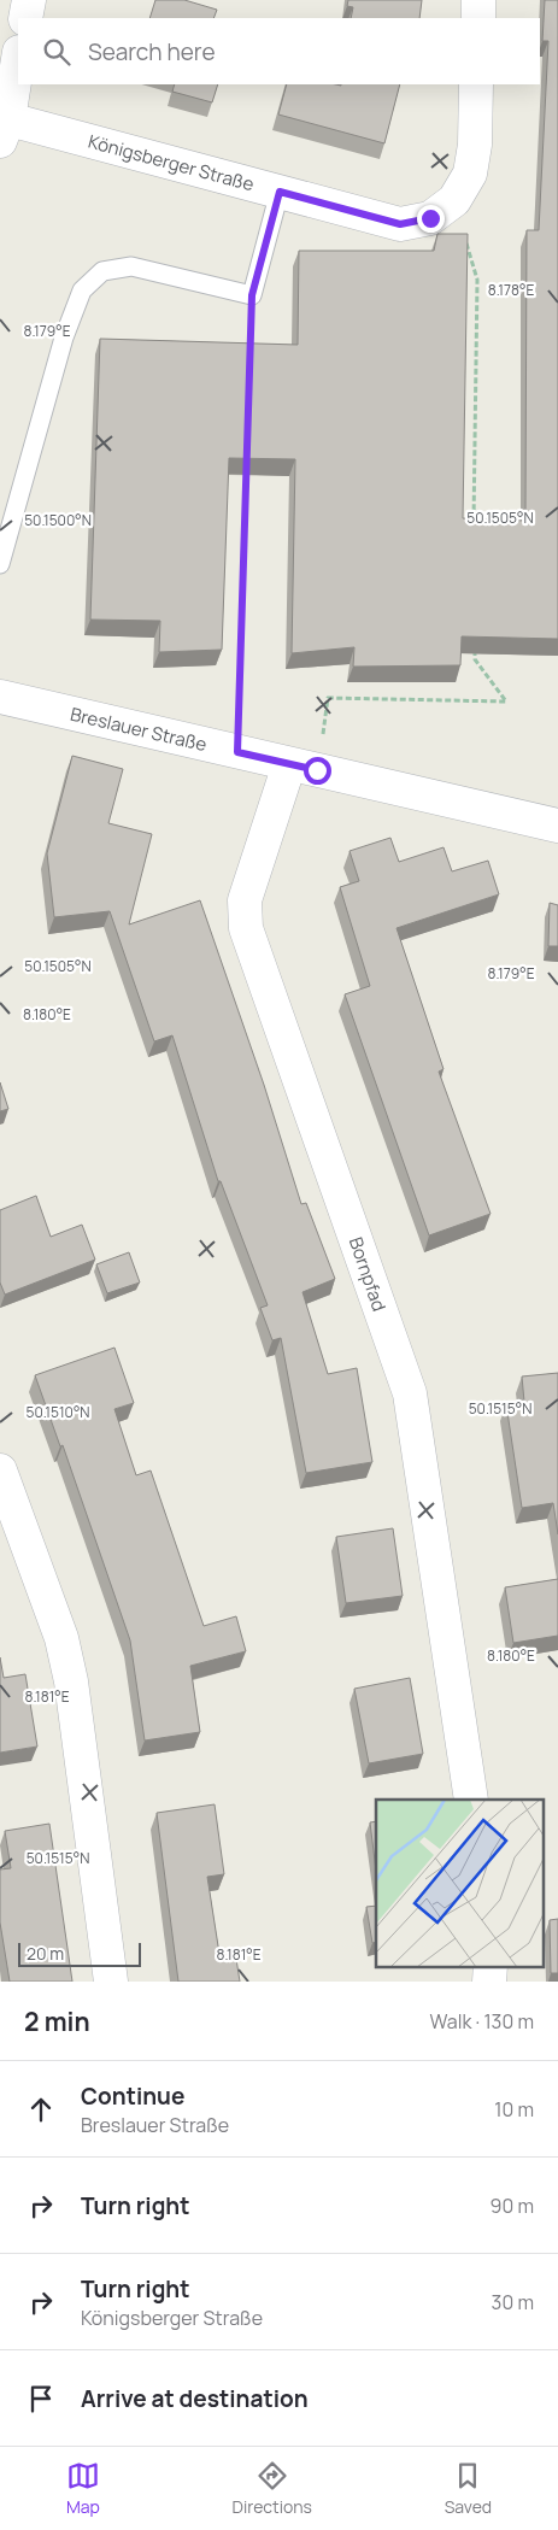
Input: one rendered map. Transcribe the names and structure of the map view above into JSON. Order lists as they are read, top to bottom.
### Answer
{
  "streets": {
    "street": ["Königsberger Straße", "Breslauer Straße", "Bornpfad"]
  },
  "crossings": [
    ["Breslauer Straße", "Bornpfad"]
  ],
  "scale_bar": "20 m",
  "page": {
    "search": "Search here",
    "scale": "20 m",
    "heading": ["2 min", "Walk · 130 m"],
    "list": [
      ["Continue", "Breslauer Straße", "10 m"],
      ["Turn right", "90 m"],
      ["Turn right", "Königsberger Straße", "30 m"],
      "Arrive at destination"
    ],
    "nav": ["Map", "Directions", "Saved"]
  },
  "coordinates": [
    "8.178°E",
    "8.179°E",
    "50.1505°N",
    "50.1500°N",
    "8.180°E",
    "50.1515°N",
    "50.1510°N",
    "8.181°E"
  ]
}
